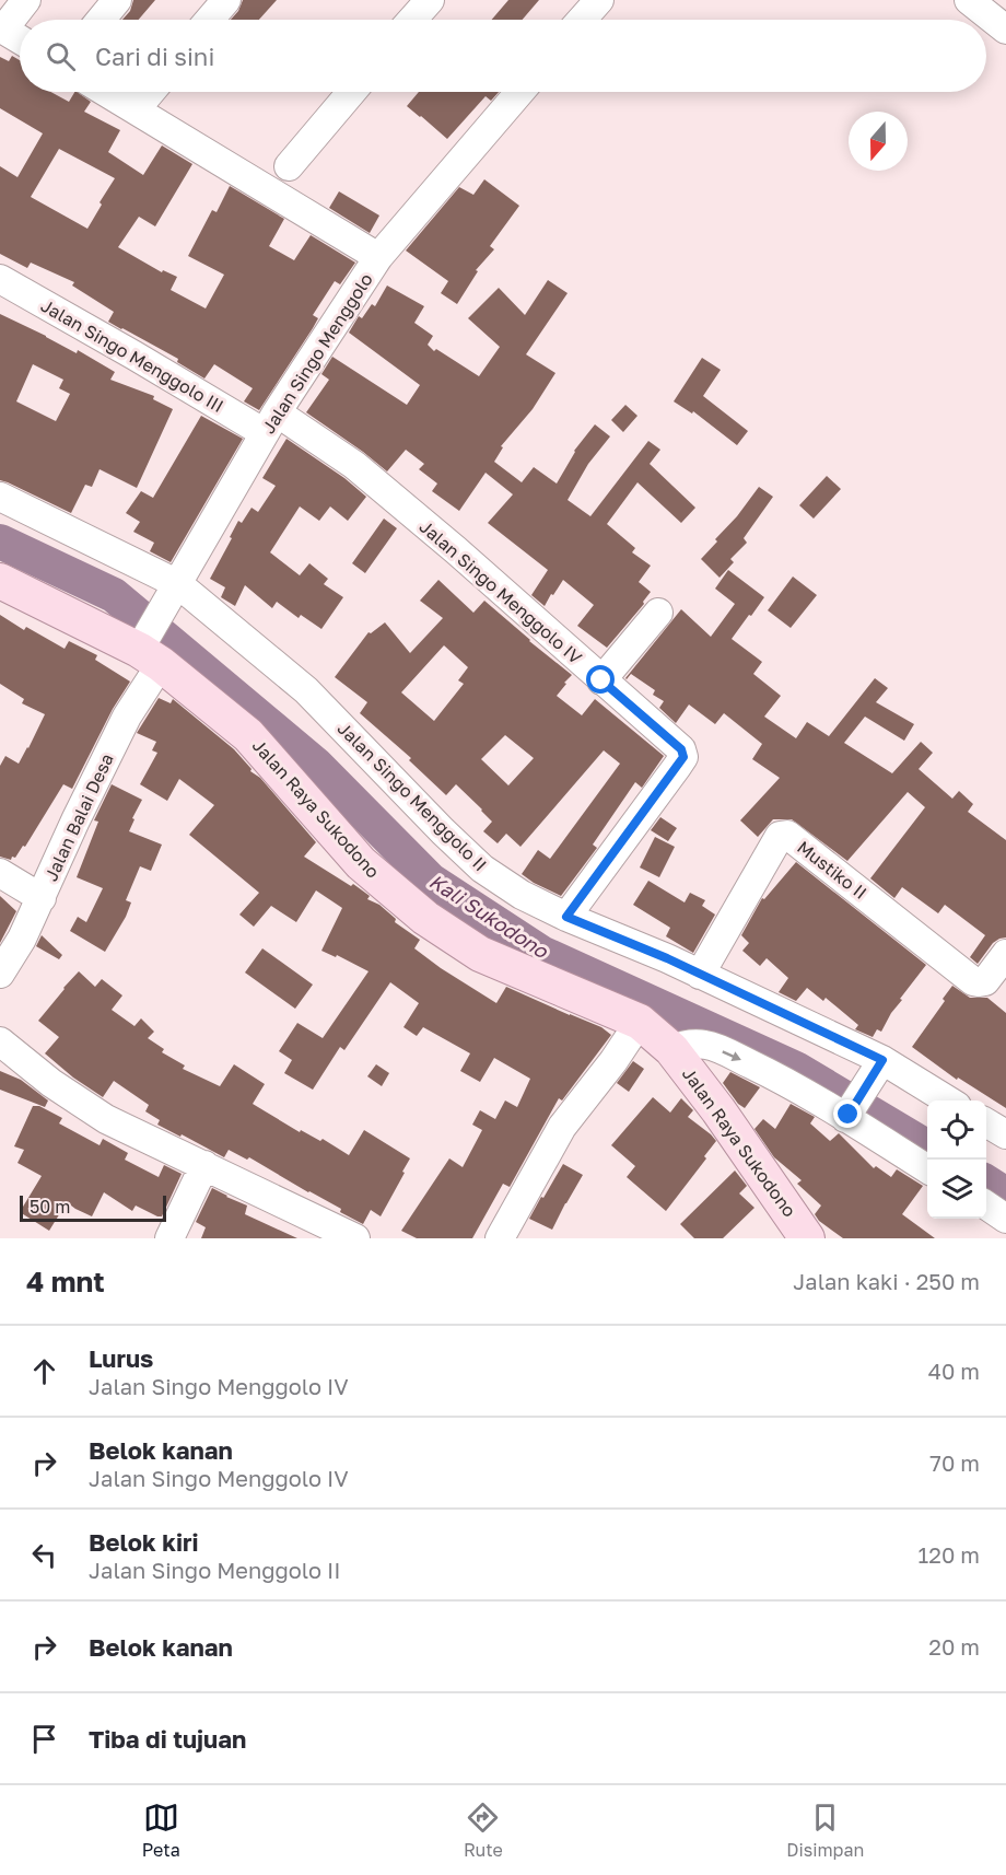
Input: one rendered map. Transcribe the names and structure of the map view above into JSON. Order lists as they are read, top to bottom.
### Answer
{
  "streets": {
    "main road": ["Jalan Raya Sukodono"],
    "street": [
      "Jalan Singo Menggolo",
      "Jalan Singo Menggolo III",
      "Jalan Singo Menggolo IV",
      "Jalan Singo Menggolo II",
      "Jalan Balai Desa",
      "Mustiko II"
    ]
  },
  "crossings": [
    ["Jalan Singo Menggolo", "Jalan Singo Menggolo III"],
    ["Jalan Singo Menggolo", "Jalan Singo Menggolo IV"],
    ["Jalan Singo Menggolo", "Jalan Singo Menggolo II"],
    ["Jalan Singo Menggolo", "Jalan Raya Sukodono"],
    ["Jalan Singo Menggolo", "Jalan Balai Desa"],
    ["Jalan Singo Menggolo III", "Jalan Singo Menggolo IV"],
    ["Jalan Singo Menggolo IV", "Jalan Singo Menggolo II"],
    ["Jalan Singo Menggolo II", "Mustiko II"],
    ["Jalan Raya Sukodono", "Jalan Balai Desa"]
  ],
  "water": ["Kali Sukodono"],
  "scale_bar": "50 m",
  "north": "bottom",
  "page": {
    "search": "Cari di sini",
    "scale": "50 m",
    "heading": ["4 mnt", "Jalan kaki · 250 m"],
    "list": [
      ["Lurus", "Jalan Singo Menggolo IV", "40 m"],
      ["Belok kanan", "Jalan Singo Menggolo IV", "70 m"],
      ["Belok kiri", "Jalan Singo Menggolo II", "120 m"],
      ["Belok kanan", "20 m"],
      "Tiba di tujuan"
    ],
    "nav": ["Peta", "Rute", "Disimpan"]
  }
}
